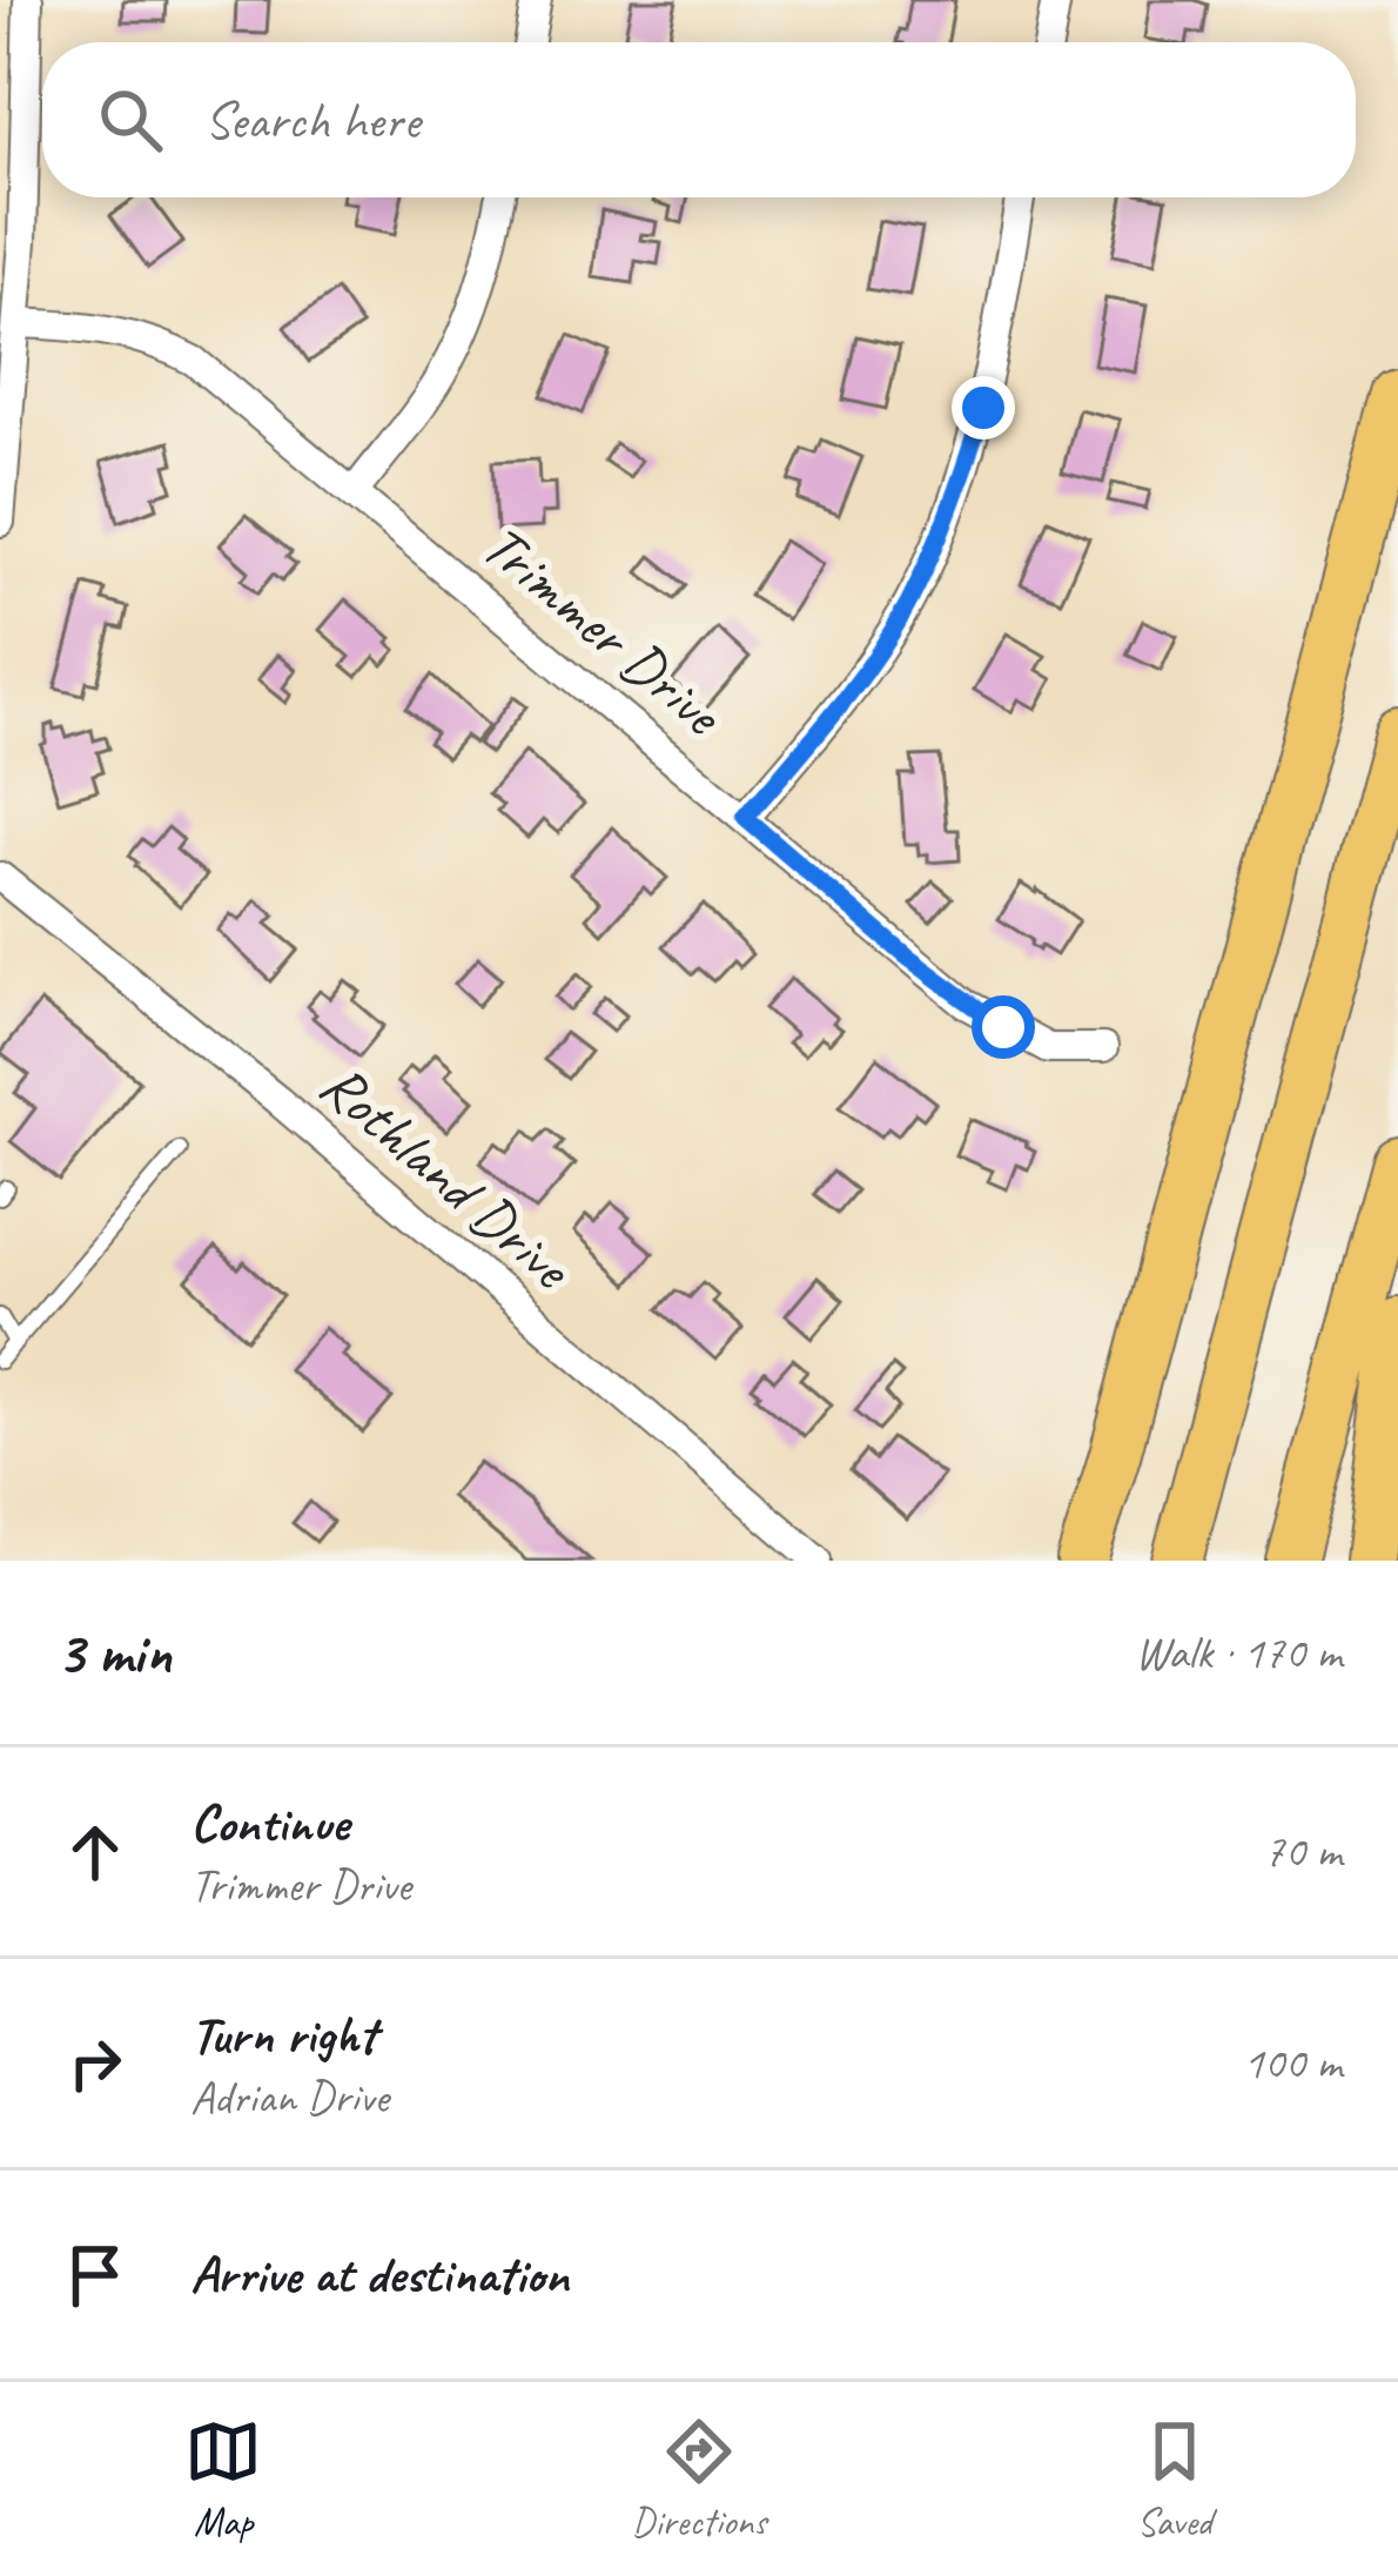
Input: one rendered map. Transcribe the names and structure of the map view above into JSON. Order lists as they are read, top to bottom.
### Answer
{
  "streets": {
    "street": ["Trimmer Drive", "Rothland Drive"]
  },
  "page": {
    "search": "Search here",
    "heading": ["3 min", "Walk · 170 m"],
    "list": [
      ["Continue", "Trimmer Drive", "70 m"],
      ["Turn right", "Adrian Drive", "100 m"],
      "Arrive at destination"
    ],
    "nav": ["Map", "Directions", "Saved"]
  }
}
